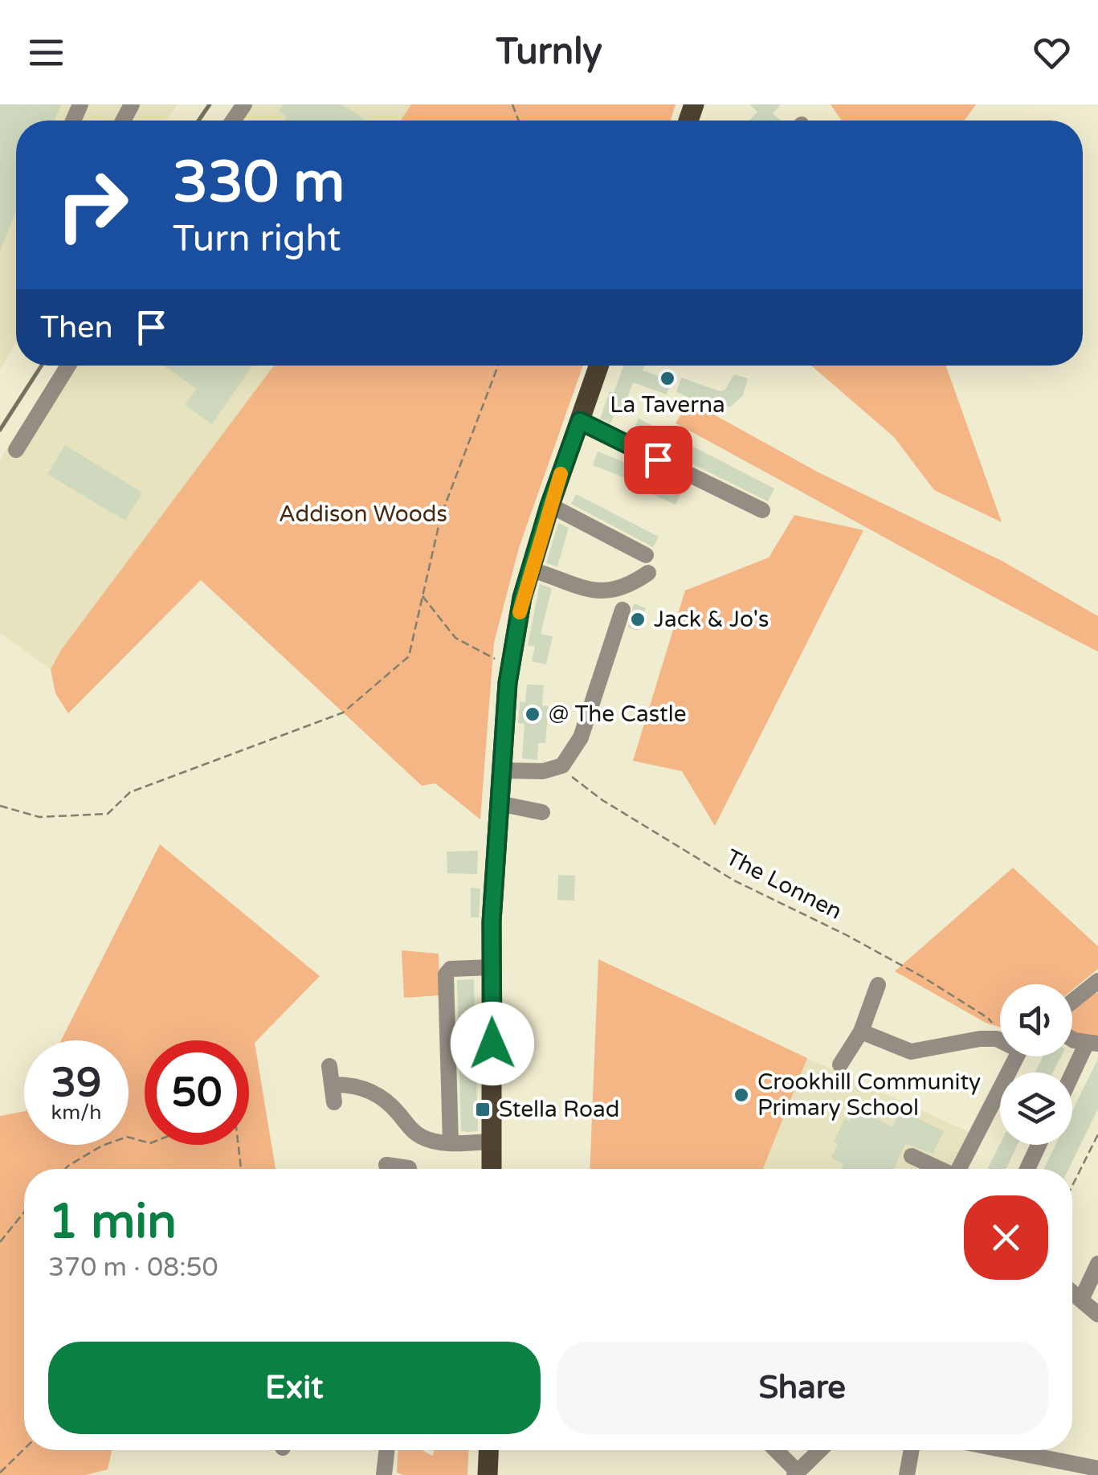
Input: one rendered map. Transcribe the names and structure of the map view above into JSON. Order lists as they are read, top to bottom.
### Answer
{
  "streets": {
    "path": ["The Lonnen"]
  },
  "parks": ["Addison Woods"],
  "places": {
    "other": [
      "La Taverna",
      "Jack & Jo's",
      "@ The Castle",
      "Crookhill Community Primary School"
    ],
    "transit": ["Stella Road"]
  },
  "page": {
    "header": "Turnly",
    "turn": ["330 m", "Turn right"],
    "then": "Then",
    "speed": "39 km/h",
    "limit": "50",
    "heading": ["1 min", "370 m · 08:50"],
    "buttons": ["Exit", "Share"]
  }
}
